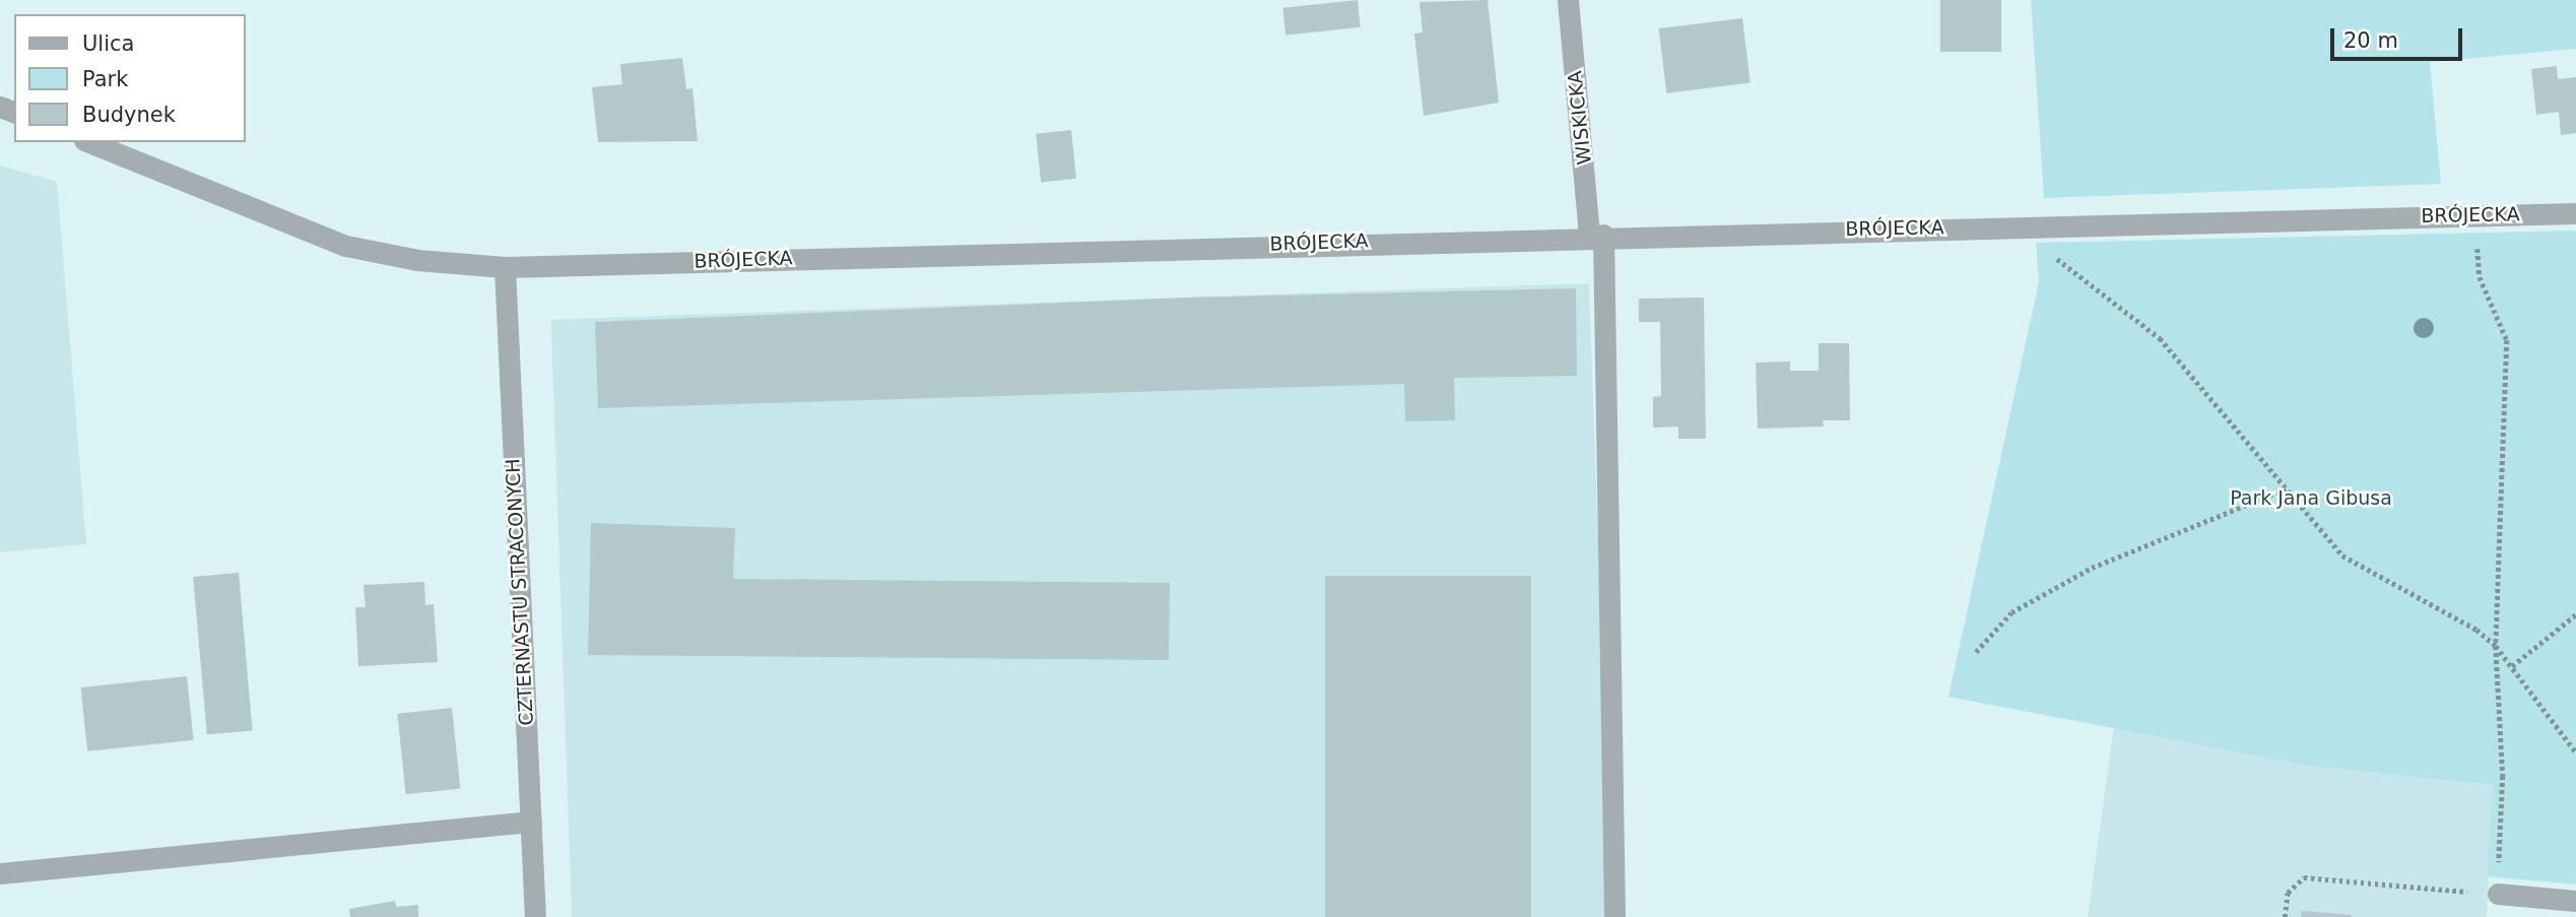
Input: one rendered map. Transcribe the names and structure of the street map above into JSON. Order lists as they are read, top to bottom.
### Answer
{
  "streets": {
    "street": ["WISKICKA", "BRÓJECKA", "CZTERNASTU STRACONYCH"]
  },
  "crossings": [
    ["WISKICKA", "BRÓJECKA"],
    ["BRÓJECKA", "CZTERNASTU STRACONYCH"]
  ],
  "parks": ["Park Jana Gibusa"],
  "legend": ["Ulica", "Park", "Budynek"],
  "scale_bar": "20 m"
}
